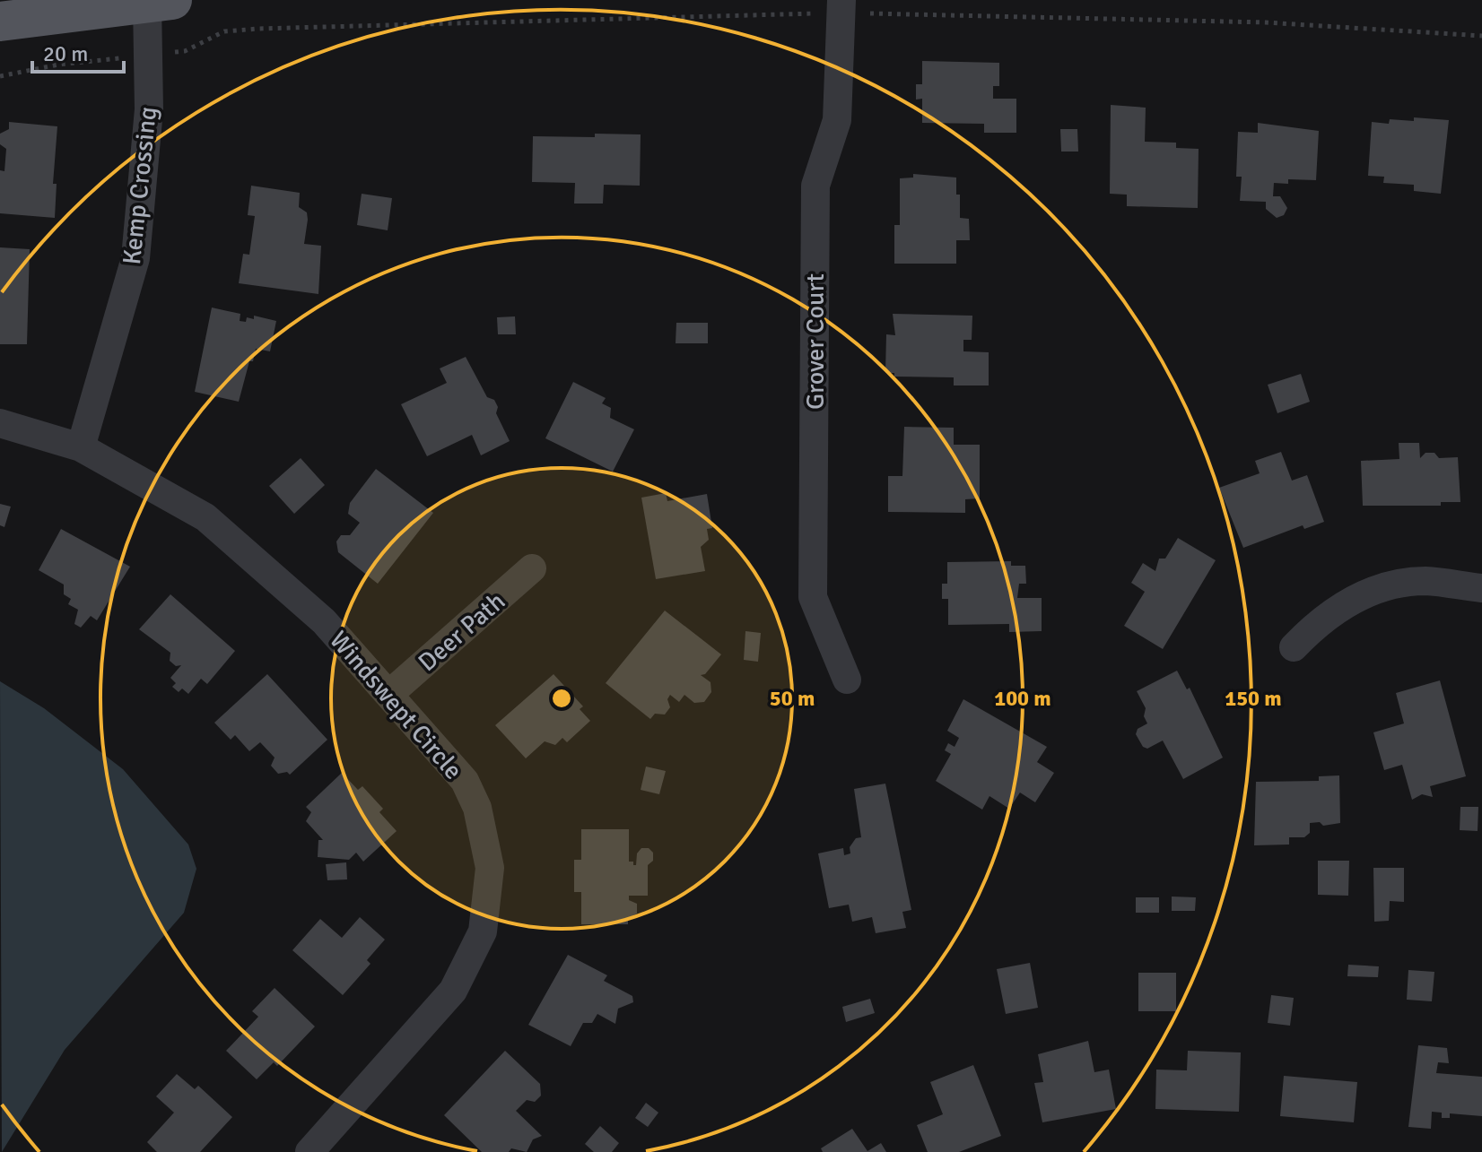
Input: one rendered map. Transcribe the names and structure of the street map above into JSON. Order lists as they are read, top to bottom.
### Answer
{
  "streets": {
    "street": [
      "Kemp Crossing",
      "Grover Court",
      "Deer Path",
      "Windswept Circle"
    ]
  },
  "crossings": [
    ["Kemp Crossing", "Windswept Circle"],
    ["Deer Path", "Windswept Circle"]
  ],
  "scale_bar": "20 m",
  "rings": ["50 m", "100 m", "150 m"]
}
